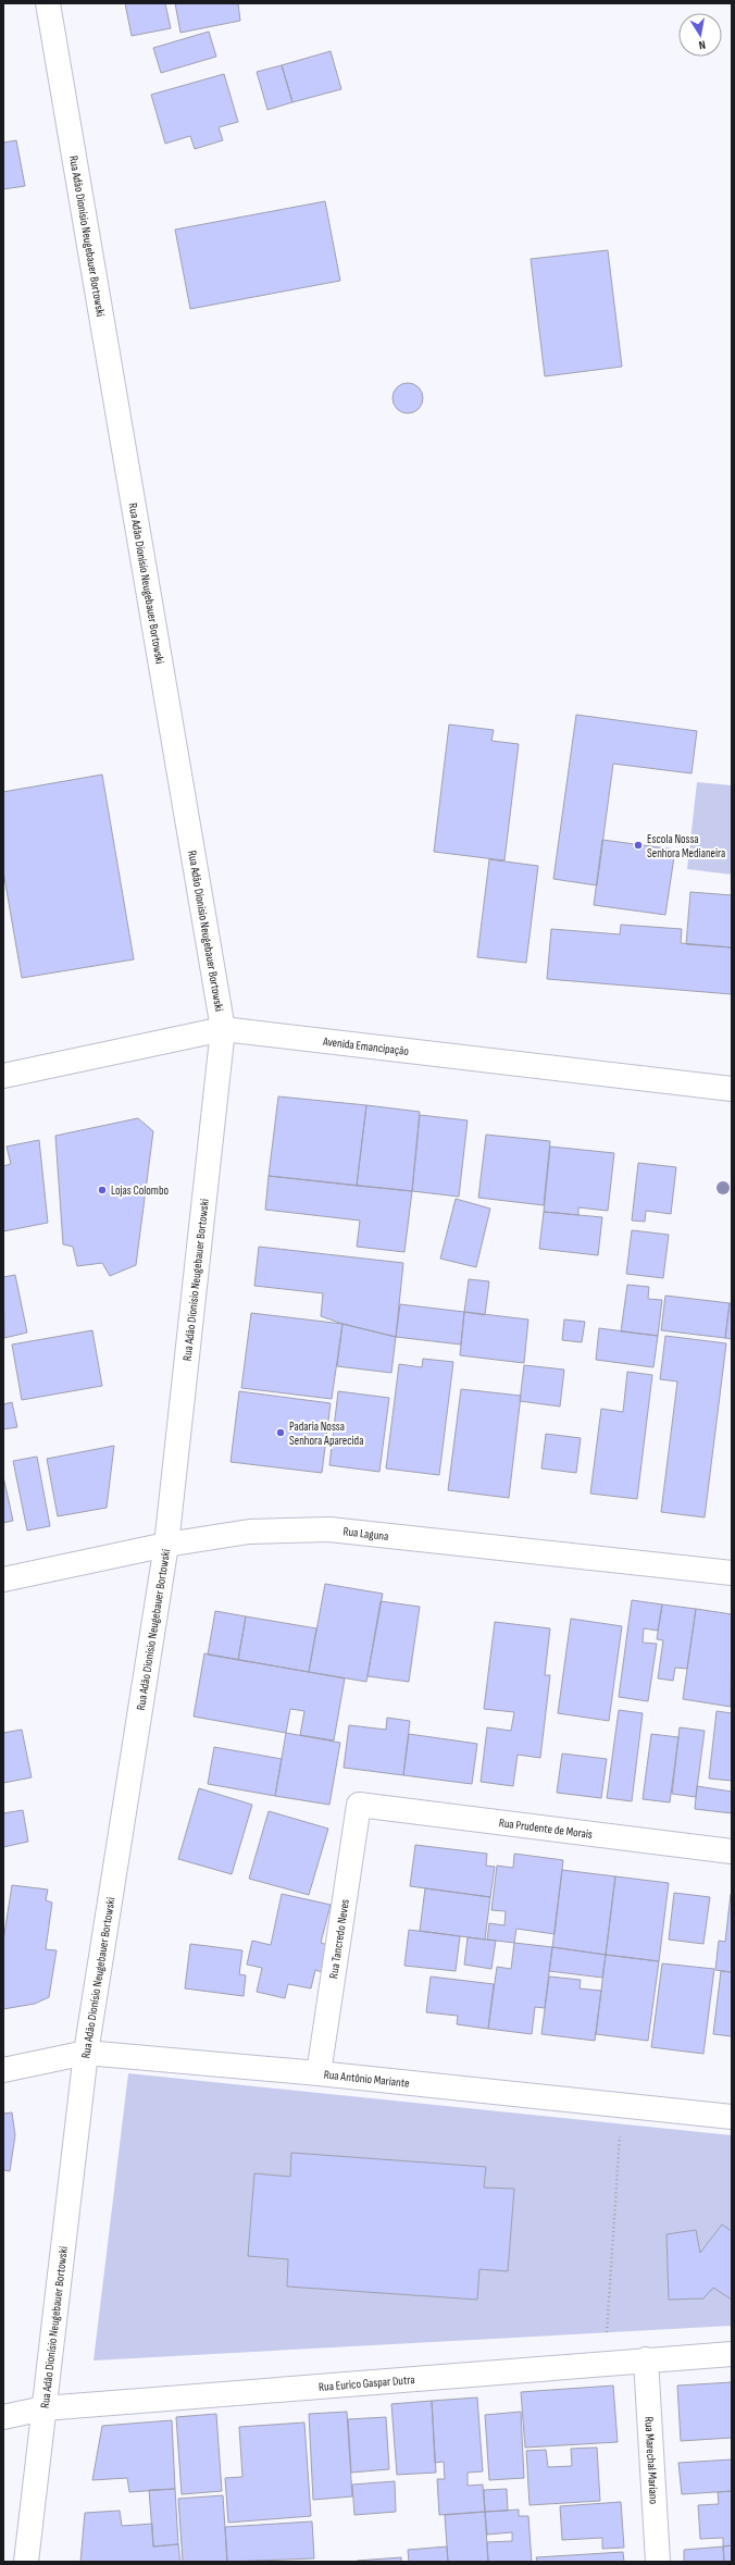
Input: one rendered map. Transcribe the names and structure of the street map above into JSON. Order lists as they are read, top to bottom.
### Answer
{
  "streets": {
    "street": [
      "Rua Adão Dionísio Neugebauer Bortowski",
      "Avenida Emancipação",
      "Rua Laguna",
      "Rua Prudente de Morais",
      "Rua Tancredo Neves",
      "Rua Antônio Mariante",
      "Rua Eurico Gaspar Dutra",
      "Rua Marechal Mariano"
    ]
  },
  "crossings": [
    ["Rua Adão Dionísio Neugebauer Bortowski", "Avenida Emancipação"],
    ["Rua Adão Dionísio Neugebauer Bortowski", "Rua Laguna"],
    ["Rua Adão Dionísio Neugebauer Bortowski", "Rua Antônio Mariante"],
    ["Rua Adão Dionísio Neugebauer Bortowski", "Rua Eurico Gaspar Dutra"],
    ["Rua Prudente de Morais", "Rua Tancredo Neves"],
    ["Rua Tancredo Neves", "Rua Antônio Mariante"],
    ["Rua Eurico Gaspar Dutra", "Rua Marechal Mariano"]
  ],
  "places": ["Escola Nossa Senhora Medianeira", "Lojas Colombo", "Padaria Nossa Senhora Aparecida"],
  "north": "bottom"
}
